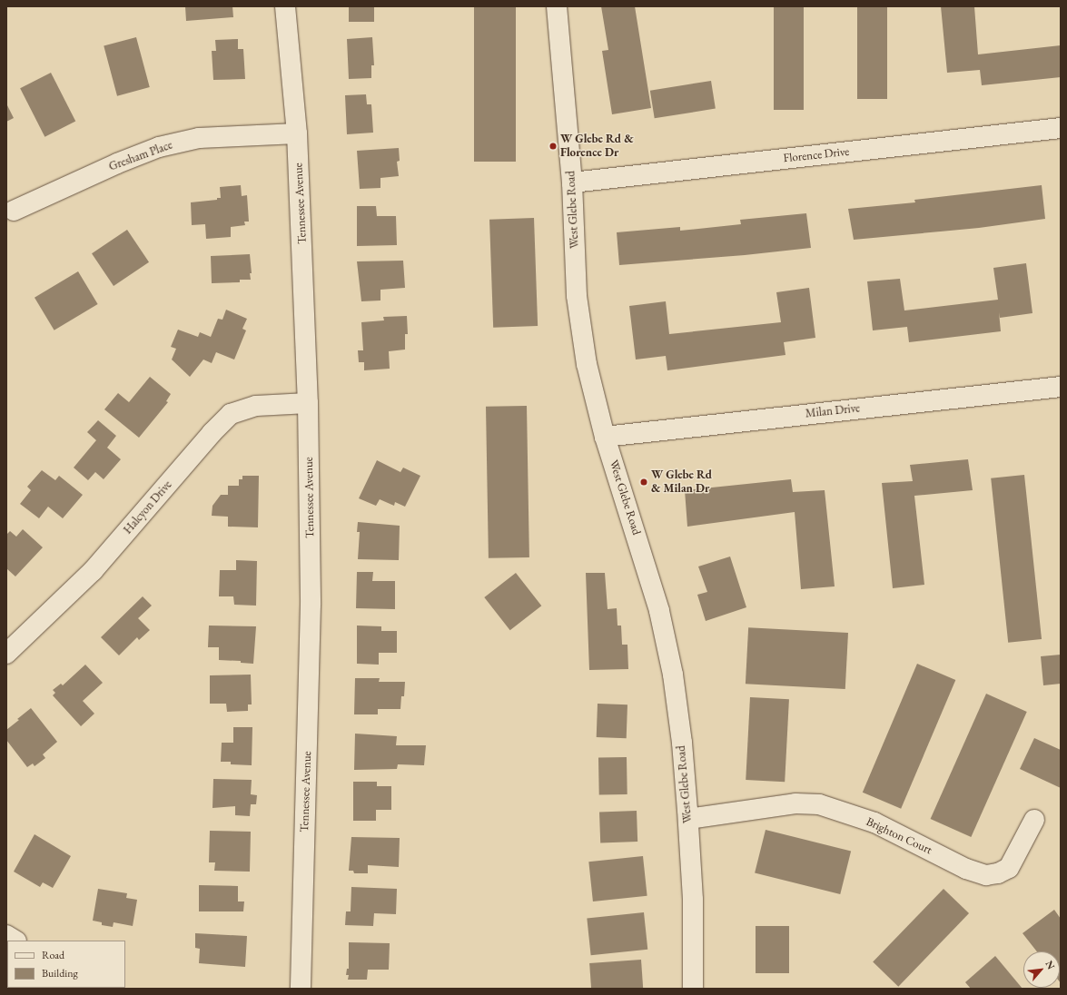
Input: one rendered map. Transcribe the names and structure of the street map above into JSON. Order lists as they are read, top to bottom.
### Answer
{
  "streets": {
    "street": [
      "Florence Drive",
      "Gresham Place",
      "Tennessee Avenue",
      "West Glebe Road",
      "Milan Drive",
      "Halcyon Drive",
      "Brighton Court"
    ]
  },
  "crossings": [
    ["Florence Drive", "West Glebe Road"],
    ["Gresham Place", "Tennessee Avenue"],
    ["Tennessee Avenue", "Halcyon Drive"],
    ["West Glebe Road", "Milan Drive"],
    ["West Glebe Road", "Brighton Court"]
  ],
  "places": ["W Glebe Rd & Florence Dr", "W Glebe Rd & Milan Dr"],
  "legend": ["Road", "Building"],
  "north": "top right"
}
